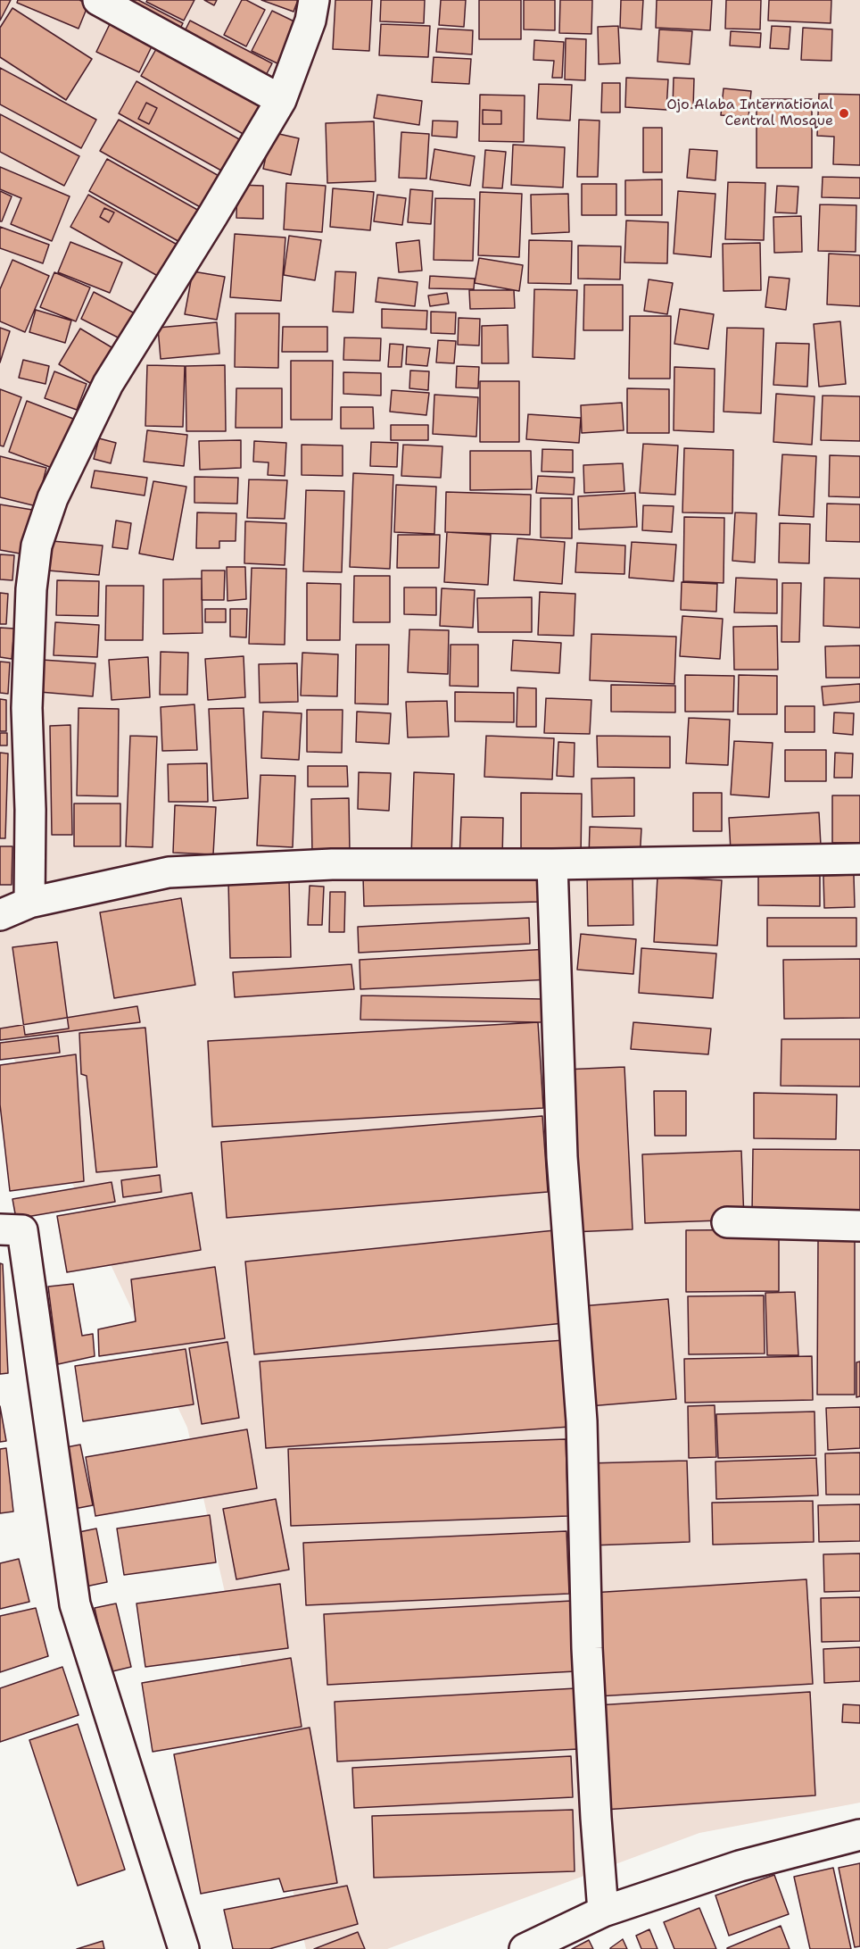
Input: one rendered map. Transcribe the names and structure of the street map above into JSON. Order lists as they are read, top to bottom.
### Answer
{
  "places": ["Ojo Alaba International Central Mosque"]
}
